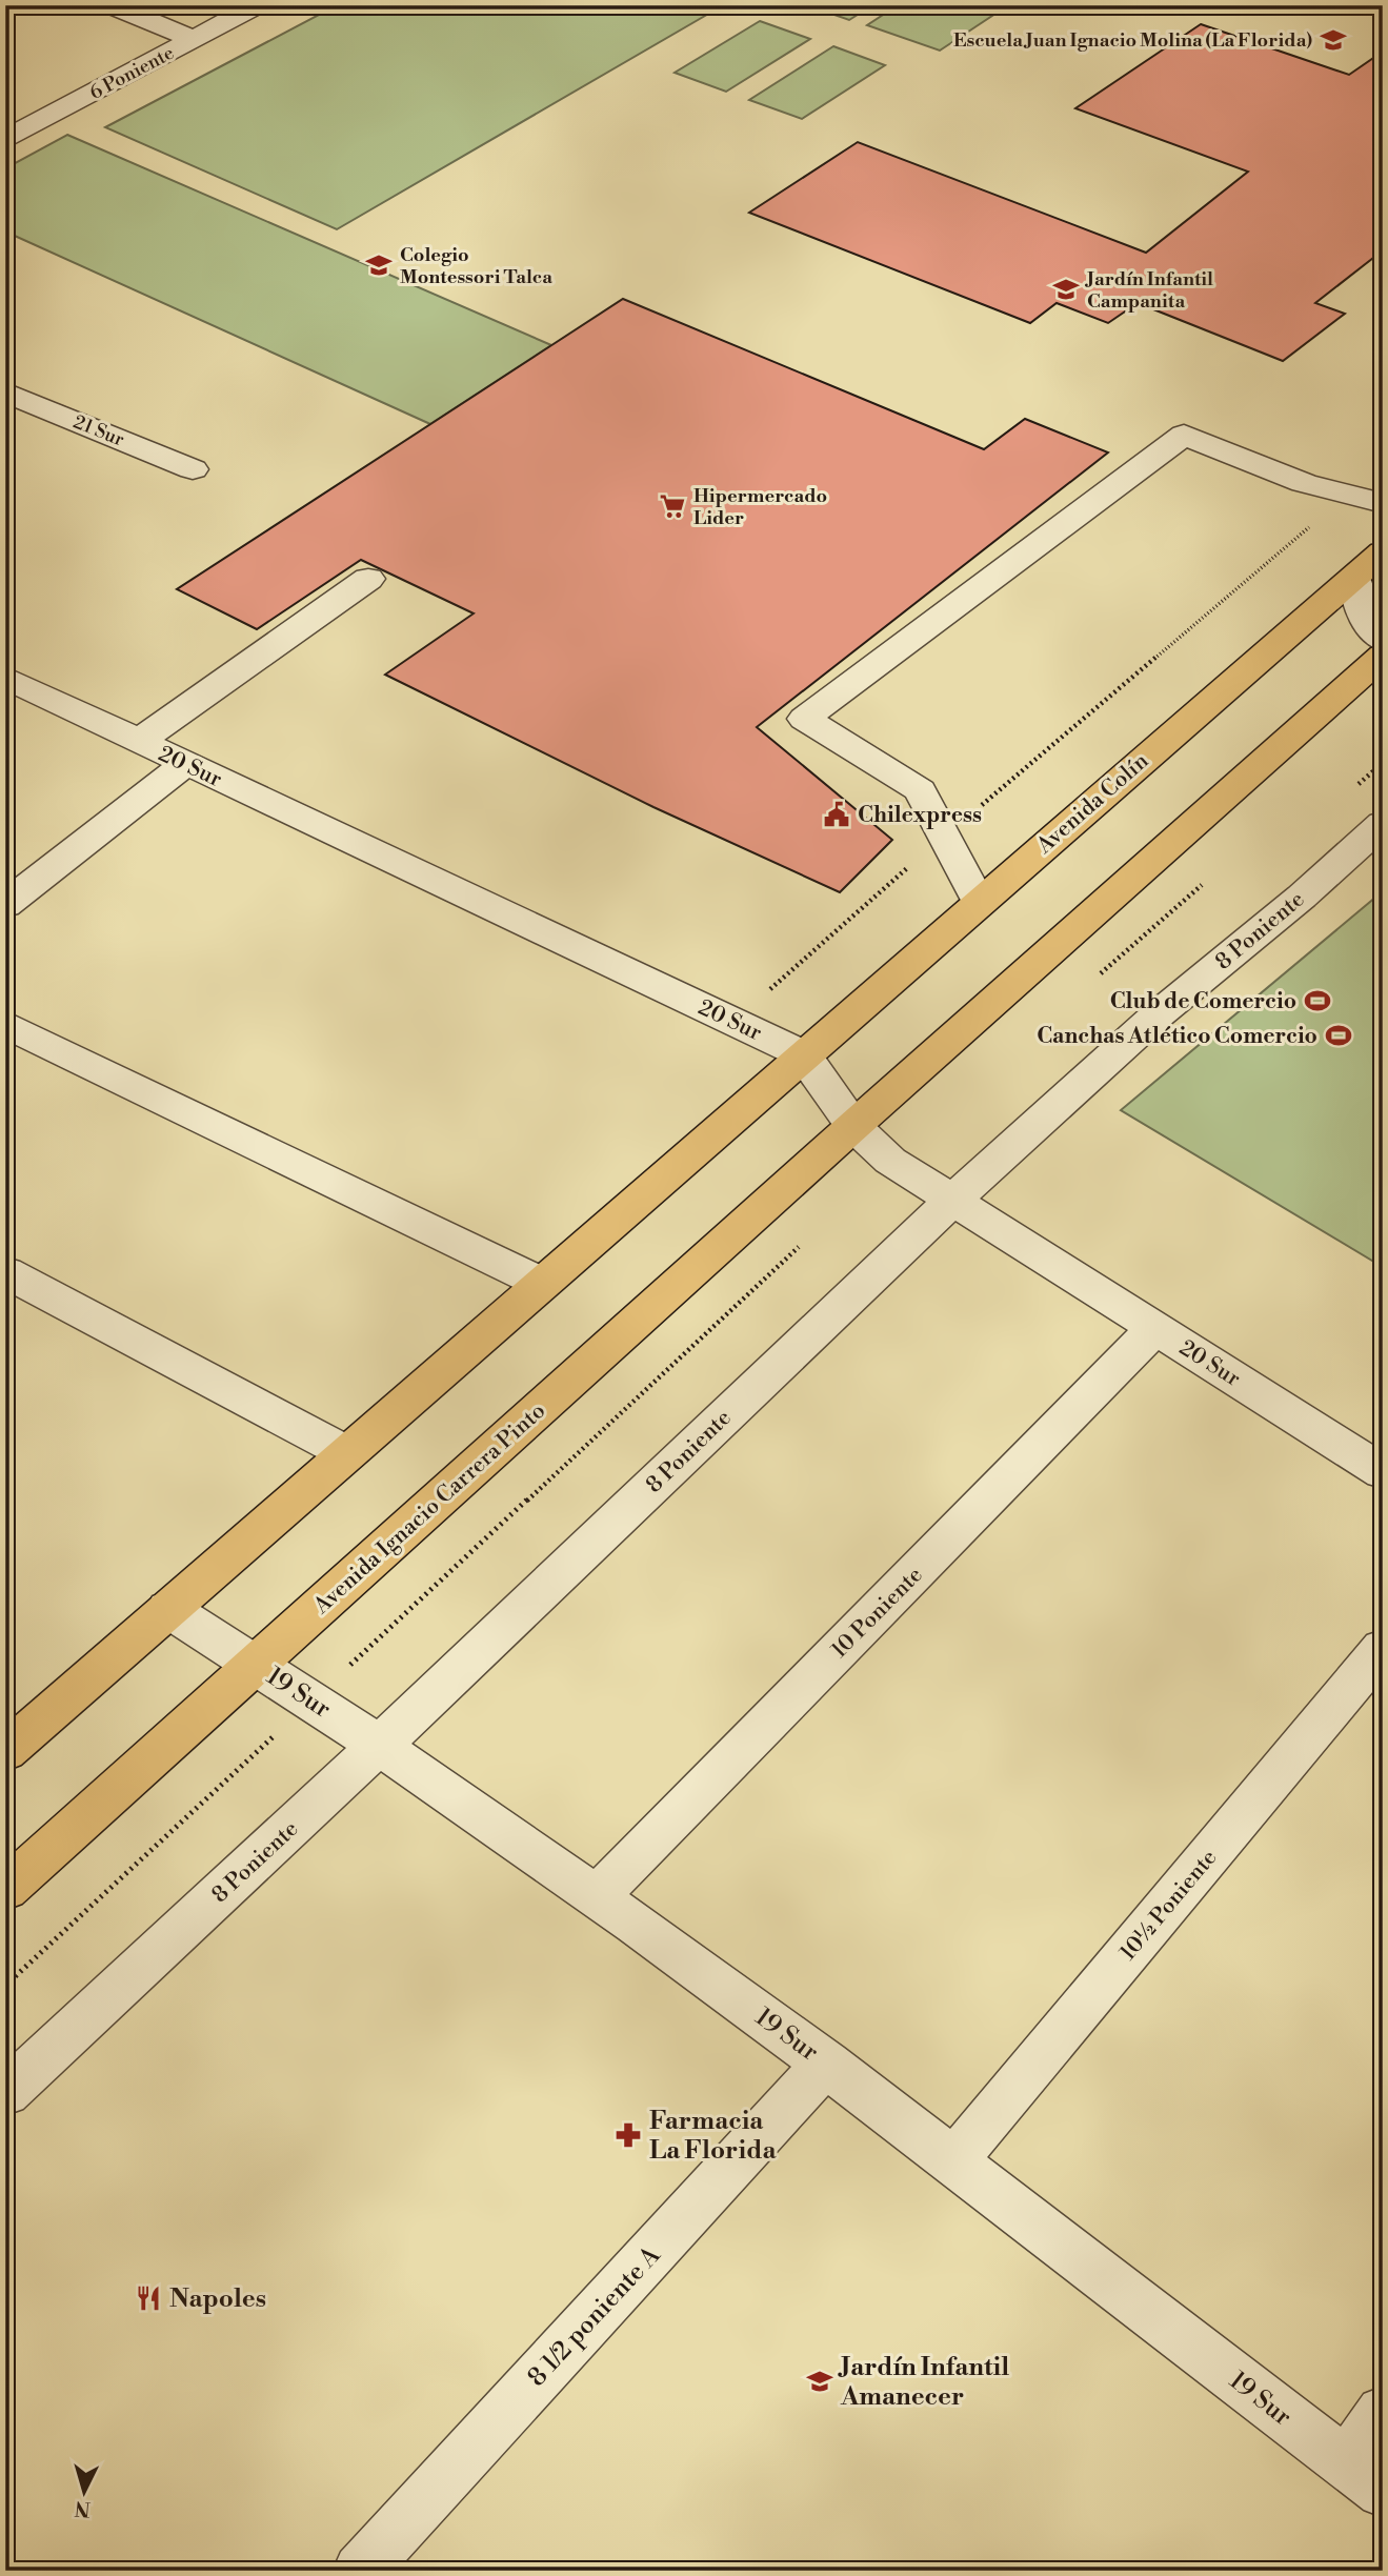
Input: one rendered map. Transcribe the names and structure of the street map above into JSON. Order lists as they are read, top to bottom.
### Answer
{
  "streets": {
    "main road": ["Avenida Colín", "Avenida Ignacio Carrera Pinto"],
    "street": [
      "6 Poniente",
      "21 Sur",
      "20 Sur",
      "8 Poniente",
      "10 Poniente",
      "19 Sur",
      "10½ Poniente",
      "8 1/2 poniente A"
    ]
  },
  "crossings": [
    ["20 Sur", "Avenida Colín"],
    ["20 Sur", "8 Poniente"],
    ["20 Sur", "Avenida Ignacio Carrera Pinto"],
    ["20 Sur", "10 Poniente"],
    ["8 Poniente", "19 Sur"],
    ["Avenida Ignacio Carrera Pinto", "19 Sur"],
    ["10 Poniente", "19 Sur"],
    ["19 Sur", "10½ Poniente"],
    ["19 Sur", "8 1/2 poniente A"]
  ],
  "places": {
    "school or university": [
      "Escuela Juan Ignacio Molina (La Florida)",
      "Colegio Montessori Talca",
      "Jardín Infantil Campanita",
      "Jardín Infantil Amanecer"
    ],
    "supermarket": ["Hipermercado Lider"],
    "public building": ["Chilexpress"],
    "sports": ["Club de Comercio", "Canchas Atlético Comercio"],
    "pharmacy": ["Farmacia La Florida"],
    "restaurant": ["Napoles"]
  },
  "north": "bottom"
}
